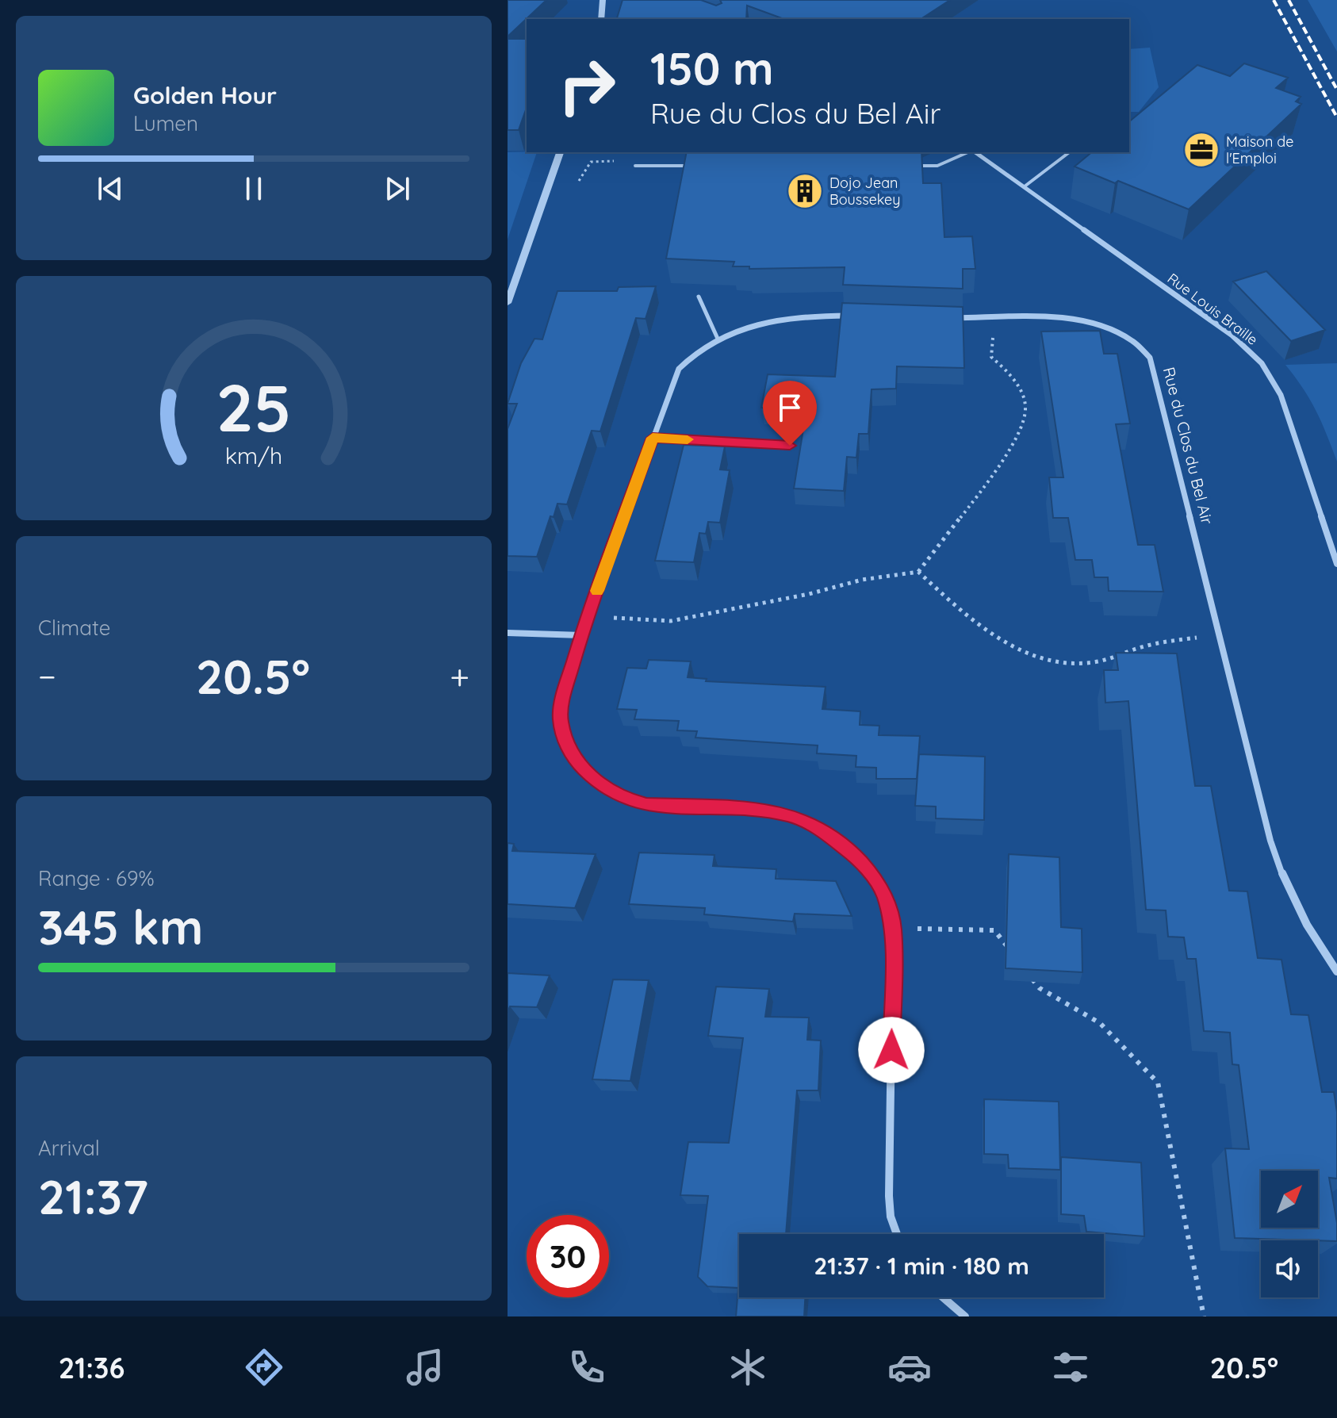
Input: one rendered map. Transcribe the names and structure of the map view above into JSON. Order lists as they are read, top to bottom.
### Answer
{
  "streets": {
    "street": ["Rue Louis Braille", "Rue du Clos du Bel Air"]
  },
  "places": {
    "office": ["Maison de l'Emploi"],
    "building": ["Dojo Jean Boussekey"]
  },
  "north": "top right",
  "page": {
    "turn": ["150 m", "Rue du Clos du Bel Air"],
    "song": ["Golden Hour", "Lumen"],
    "tile": [
      "Climate",
      ["Range · 69%", "345 km"],
      ["Arrival", "21:37"]
    ],
    "heat": ["−", "20.5°", "+"],
    "limit": "30",
    "trip": "21:37 · 1 min · 180 m",
    "tabs": ["21:36", "20.5°"],
    "gauge": ["25", "km/h"]
  }
}
